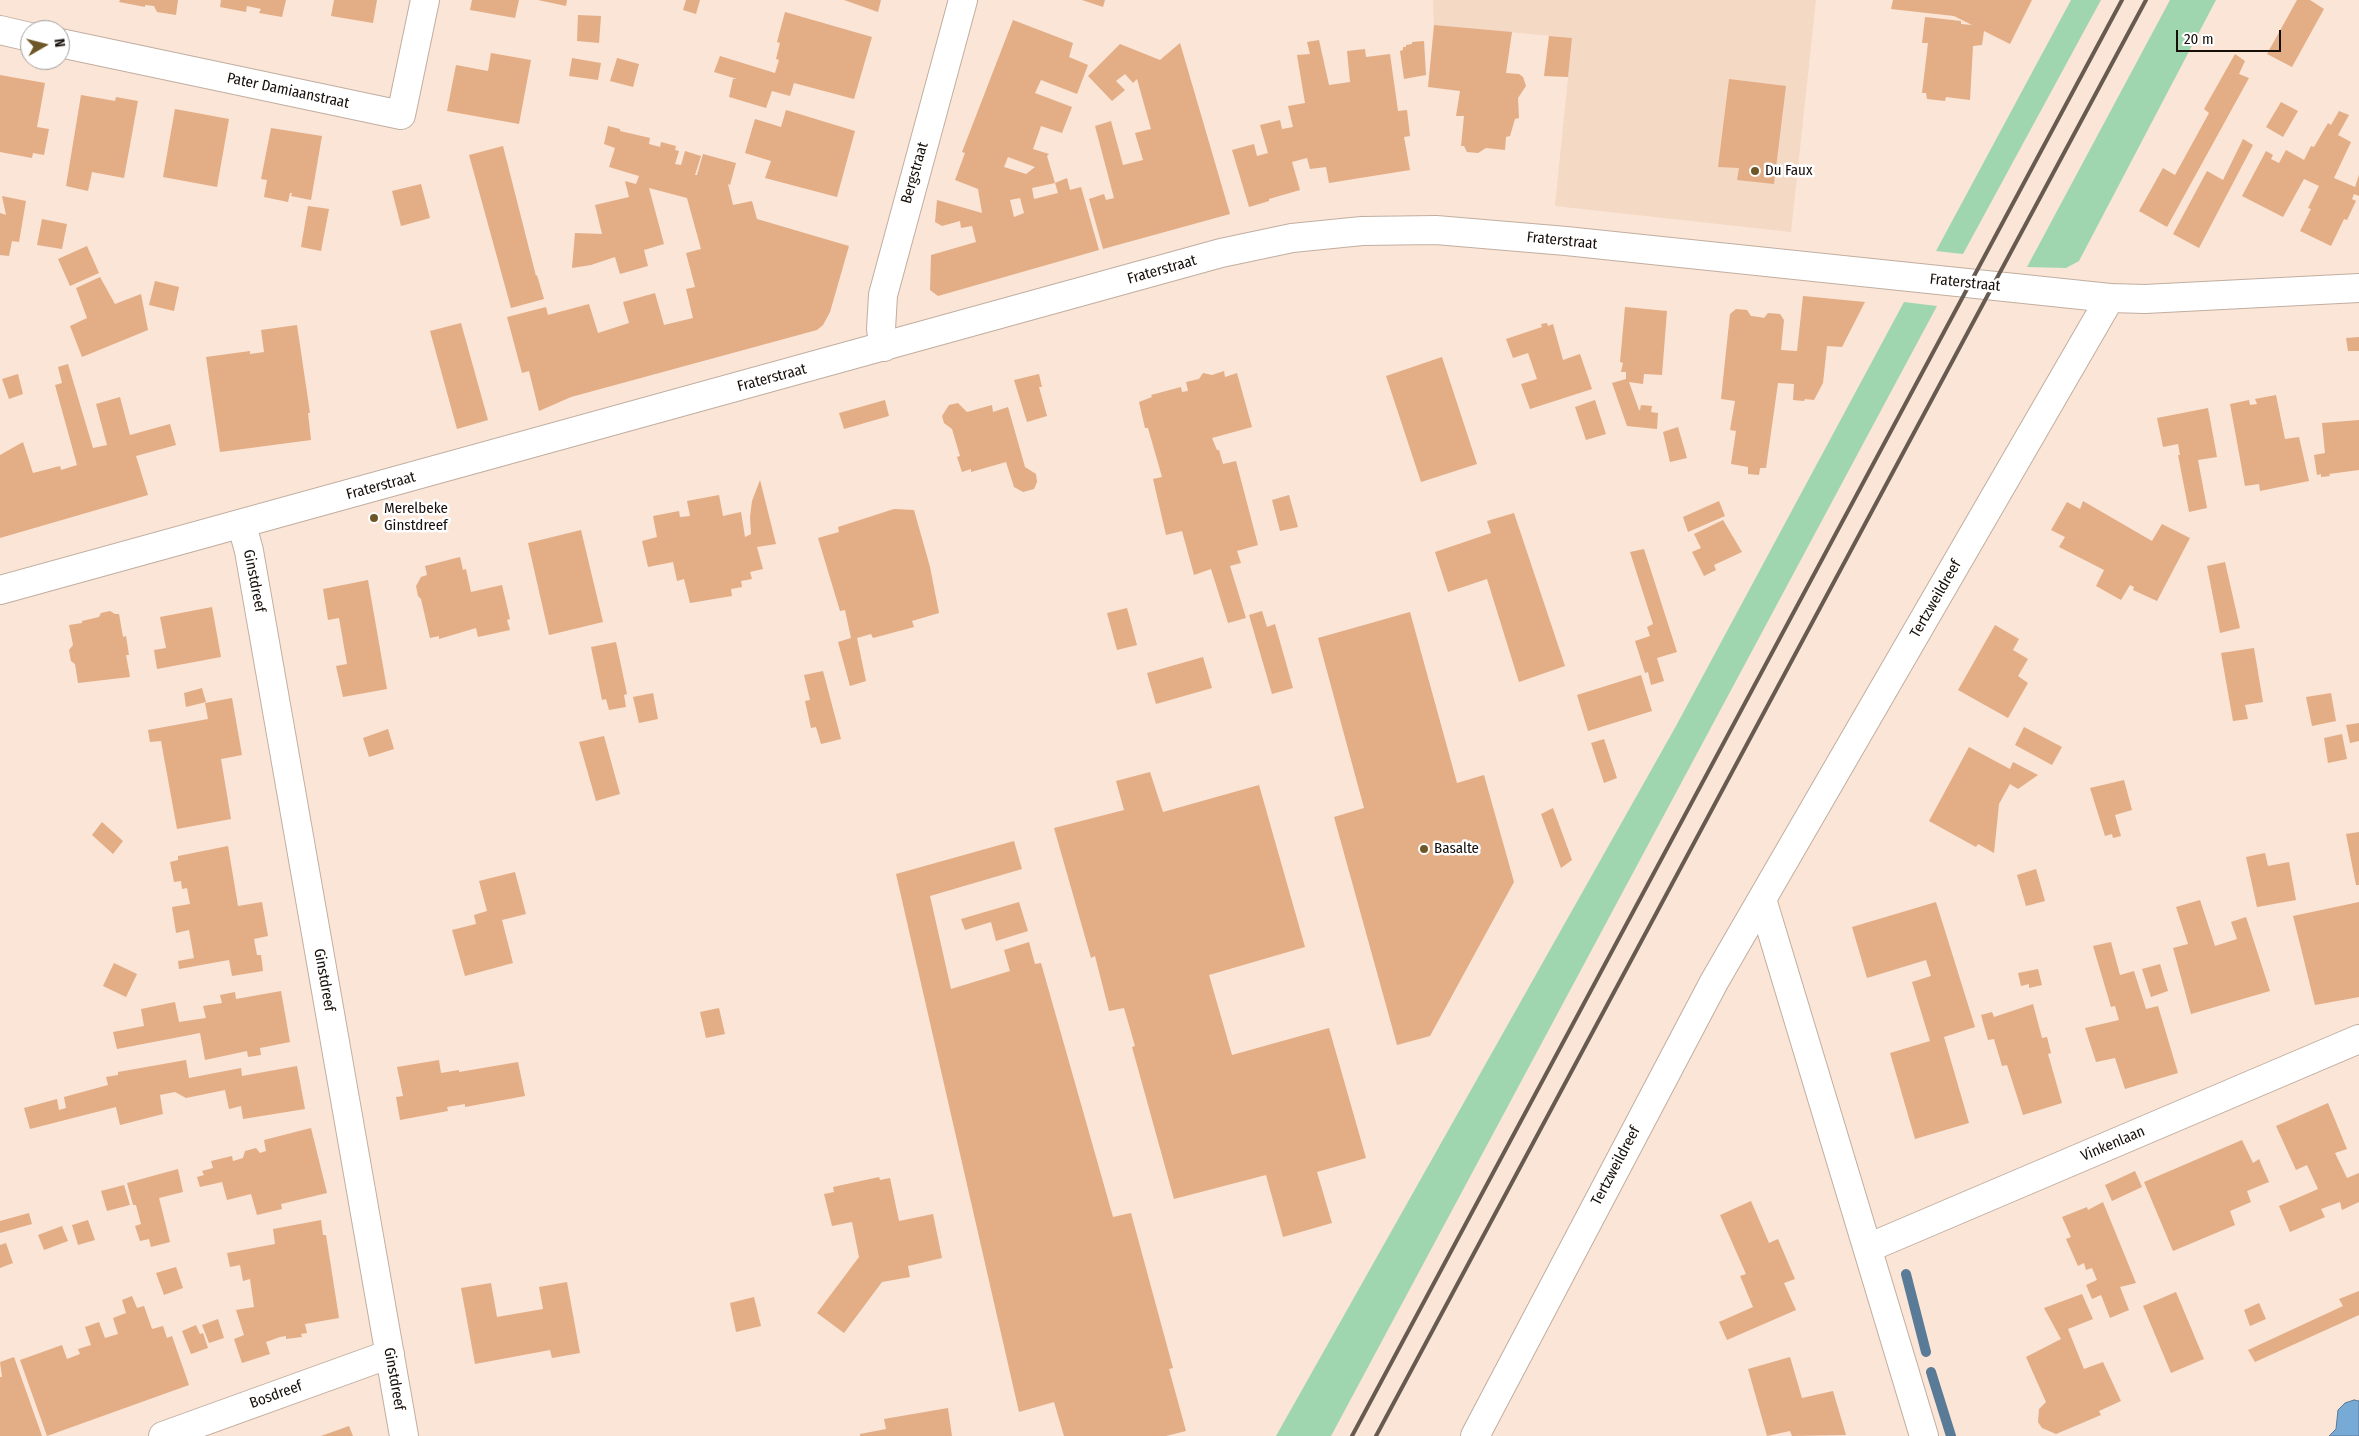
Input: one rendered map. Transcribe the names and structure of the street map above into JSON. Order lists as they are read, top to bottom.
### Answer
{
  "streets": {
    "street": [
      "Pater Damiaanstraat",
      "Bergstraat",
      "Fraterstraat",
      "Ginstdreef",
      "Tertzweildreef",
      "Vinkenlaan",
      "Bosdreef"
    ]
  },
  "crossings": [
    ["Bergstraat", "Fraterstraat"],
    ["Fraterstraat", "Ginstdreef"],
    ["Fraterstraat", "Tertzweildreef"],
    ["Ginstdreef", "Bosdreef"]
  ],
  "places": ["Du Faux", "Merelbeke Ginstdreef", "Basalte"],
  "scale_bar": "20 m",
  "north": "right"
}
